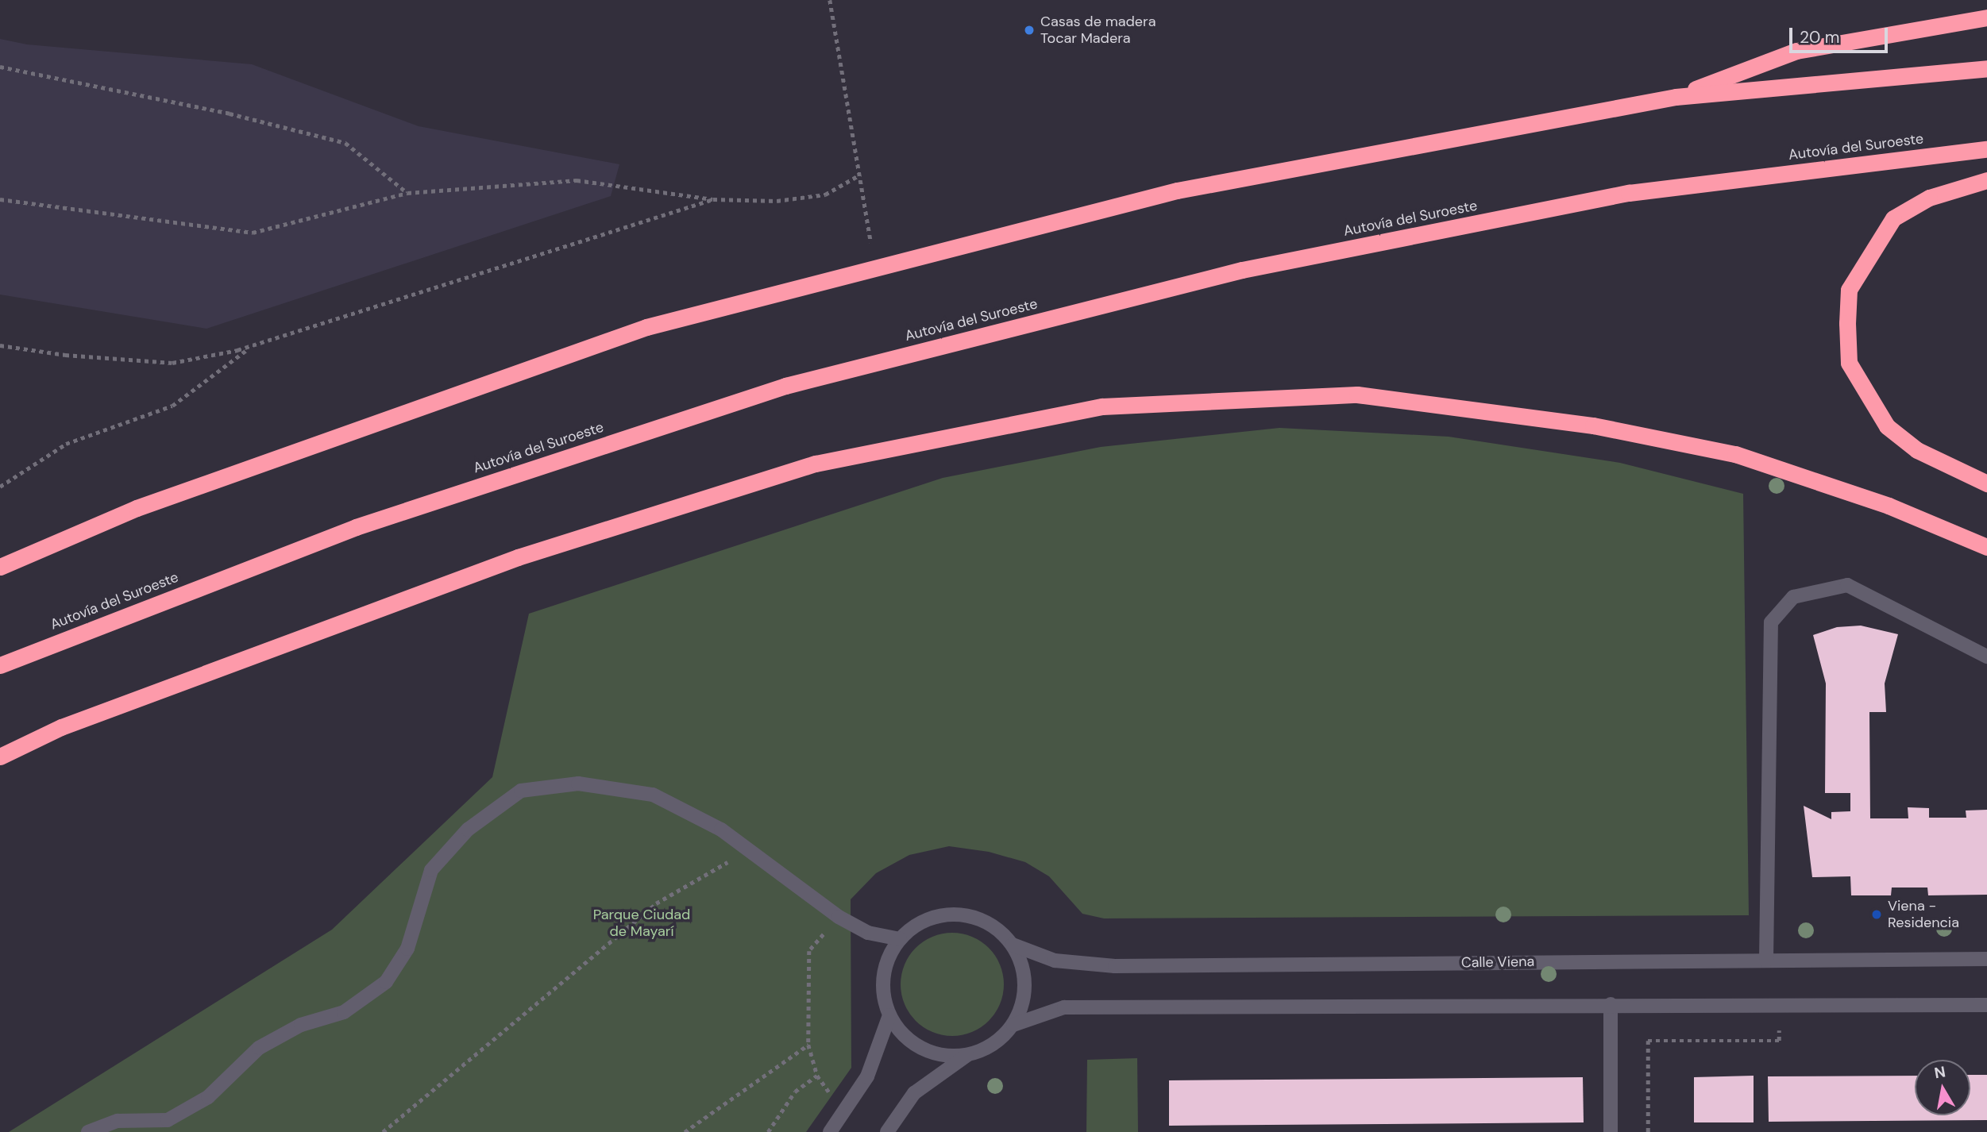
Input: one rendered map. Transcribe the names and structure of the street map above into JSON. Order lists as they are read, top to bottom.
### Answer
{
  "streets": {
    "highway": ["Autovía del Suroeste"],
    "street": ["Calle Viena"]
  },
  "parks": ["Parque Ciudad de Mayarí"],
  "places": ["Casas de madera Tocar Madera", "Viena - Residencia"],
  "scale_bar": "20 m",
  "north": "top"
}
